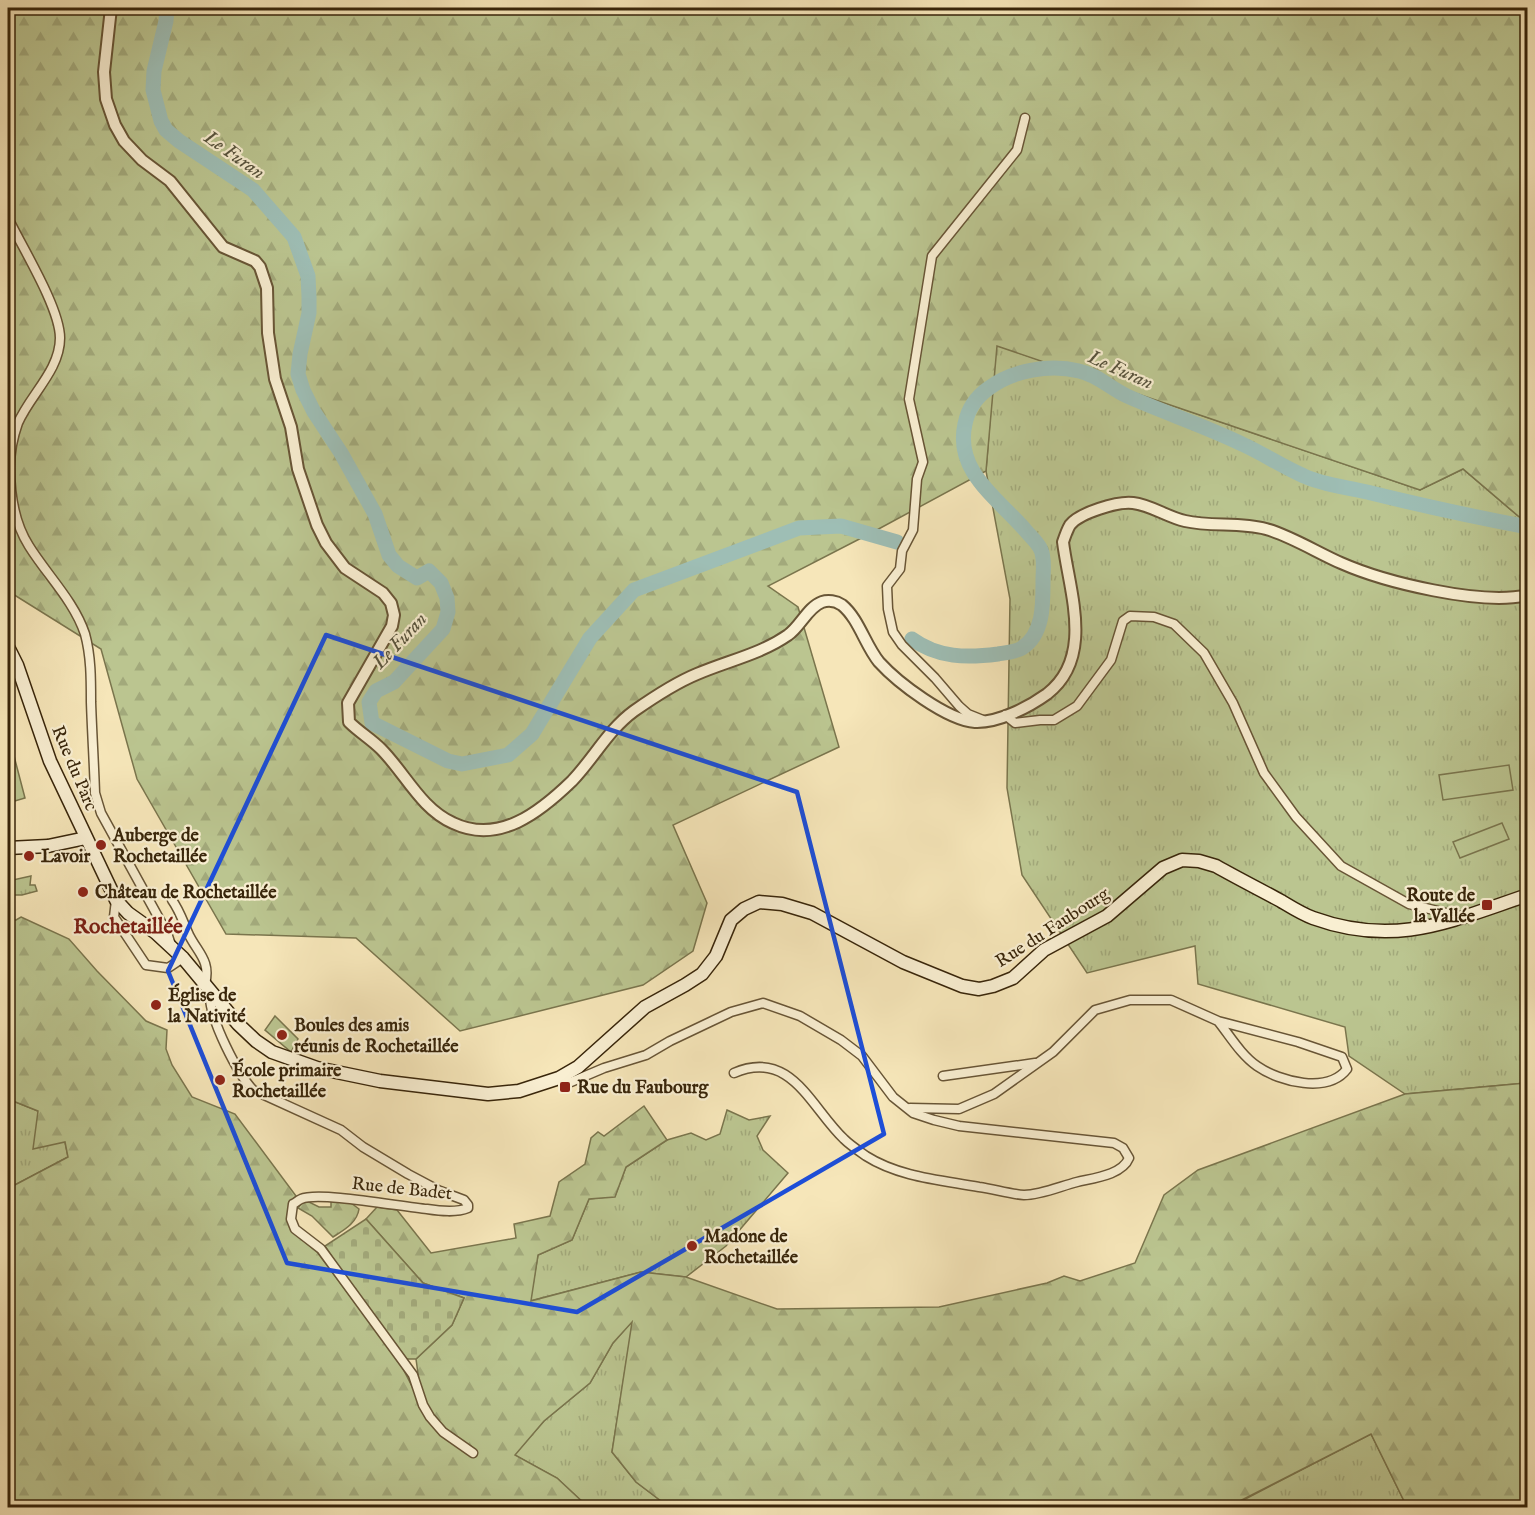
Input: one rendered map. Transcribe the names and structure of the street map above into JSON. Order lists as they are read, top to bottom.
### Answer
{
  "streets": {
    "main road": ["Rue du Parc", "Rue du Faubourg"],
    "street": ["Rue de Badet"]
  },
  "crossings": [
    ["Rue du Parc", "Rue du Faubourg"],
    ["Rue du Faubourg", "Rue de Badet"]
  ],
  "districts": ["Rochetaillée"],
  "water": ["Le Furan"],
  "places": {
    "other": [
      "Auberge de Rochetaillée",
      "Lavoir",
      "Château de Rochetaillée",
      "Église de la Nativité",
      "Boules des amis réunis de Rochetaillée",
      "École primaire Rochetaillée",
      "Madone de Rochetaillée"
    ],
    "transit": ["Route de la Vallée", "Rue du Faubourg"]
  }
}
